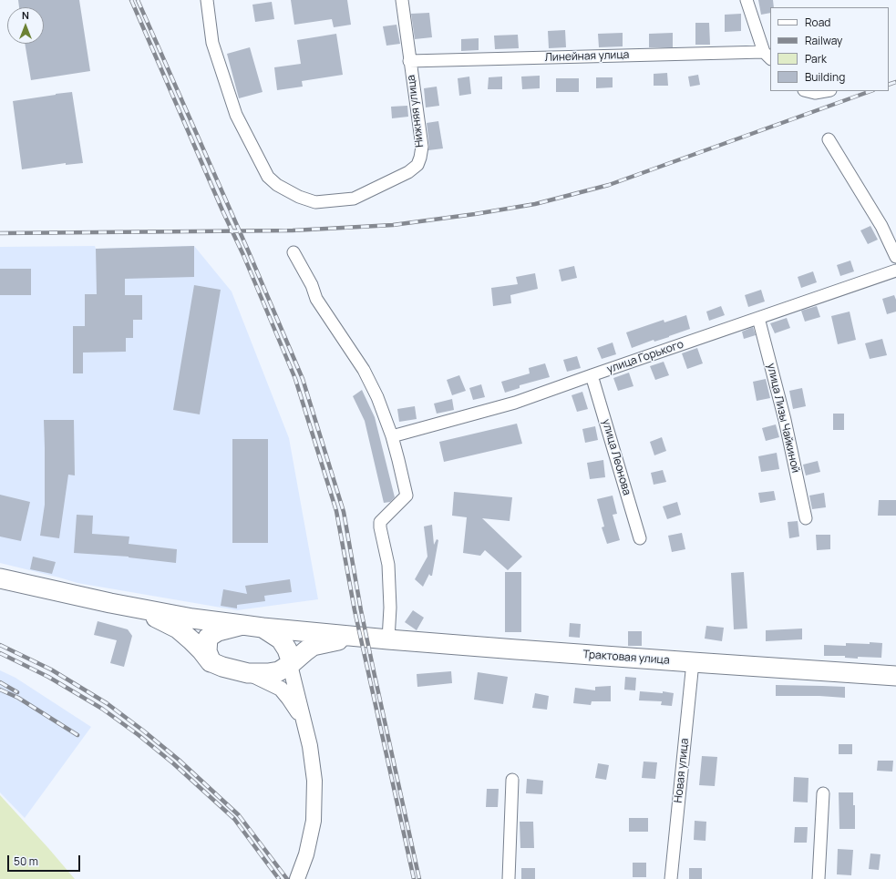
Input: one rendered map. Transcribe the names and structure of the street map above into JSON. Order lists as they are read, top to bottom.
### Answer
{
  "streets": {
    "highway": ["Трактовая улица"],
    "street": [
      "Линейная улица",
      "Нижняя улица",
      "улица Горького",
      "улица Лизы Чайкиной",
      "улица Леонова",
      "Новая улица"
    ]
  },
  "crossings": [
    ["Линейная улица", "Нижняя улица"],
    ["улица Горького", "улица Лизы Чайкиной"],
    ["улица Горького", "улица Леонова"],
    ["Трактовая улица", "Новая улица"]
  ],
  "legend": [
    "Road",
    "Railway",
    "Park",
    "Building"
  ],
  "scale_bar": "50 m",
  "north": "top"
}
